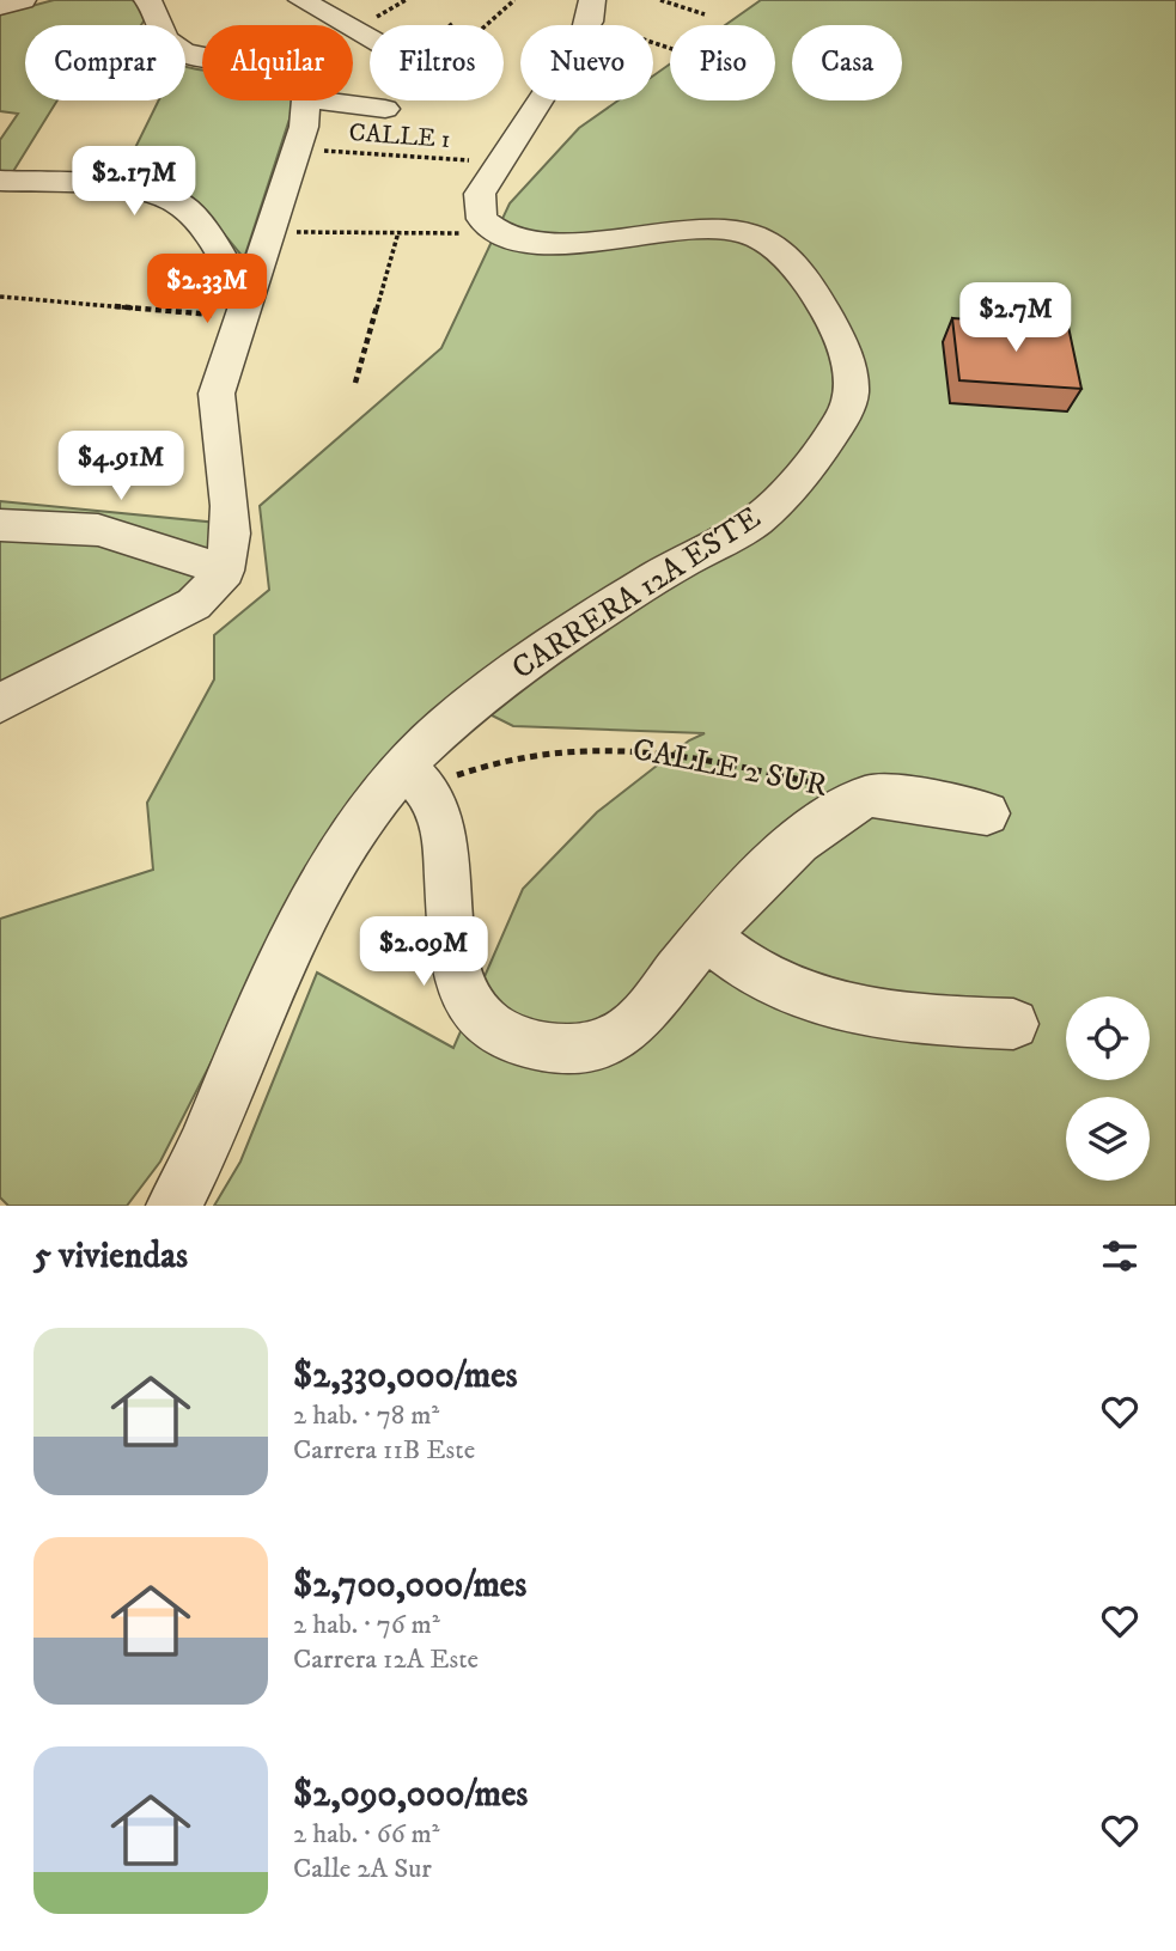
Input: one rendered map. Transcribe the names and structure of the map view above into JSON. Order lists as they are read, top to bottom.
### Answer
{
  "streets": {
    "street": ["CARRERA 12A ESTE", "CALLE 2 SUR"],
    "path": ["CALLE 1"]
  },
  "crossings": [
    ["CARRERA 12A ESTE", "CALLE 2 SUR"]
  ],
  "page": {
    "chip": [
      "Comprar",
      "Alquilar",
      "Filtros",
      "Nuevo",
      "Piso",
      "Casa"
    ],
    "price": [
      "$2.17M",
      "$2.33M",
      "$2.7M",
      "$4.91M",
      "$2.09M"
    ],
    "heading": "5 viviendas",
    "list": [
      {
        "name": "$2,330,000/mes",
        "note": "2 hab. · 78 m² · Carrera 11B Este"
      },
      {
        "name": "$2,700,000/mes",
        "note": "2 hab. · 76 m² · Carrera 12A Este"
      },
      {
        "name": "$2,090,000/mes",
        "note": "2 hab. · 66 m² · Calle 2A Sur"
      }
    ]
  }
}
